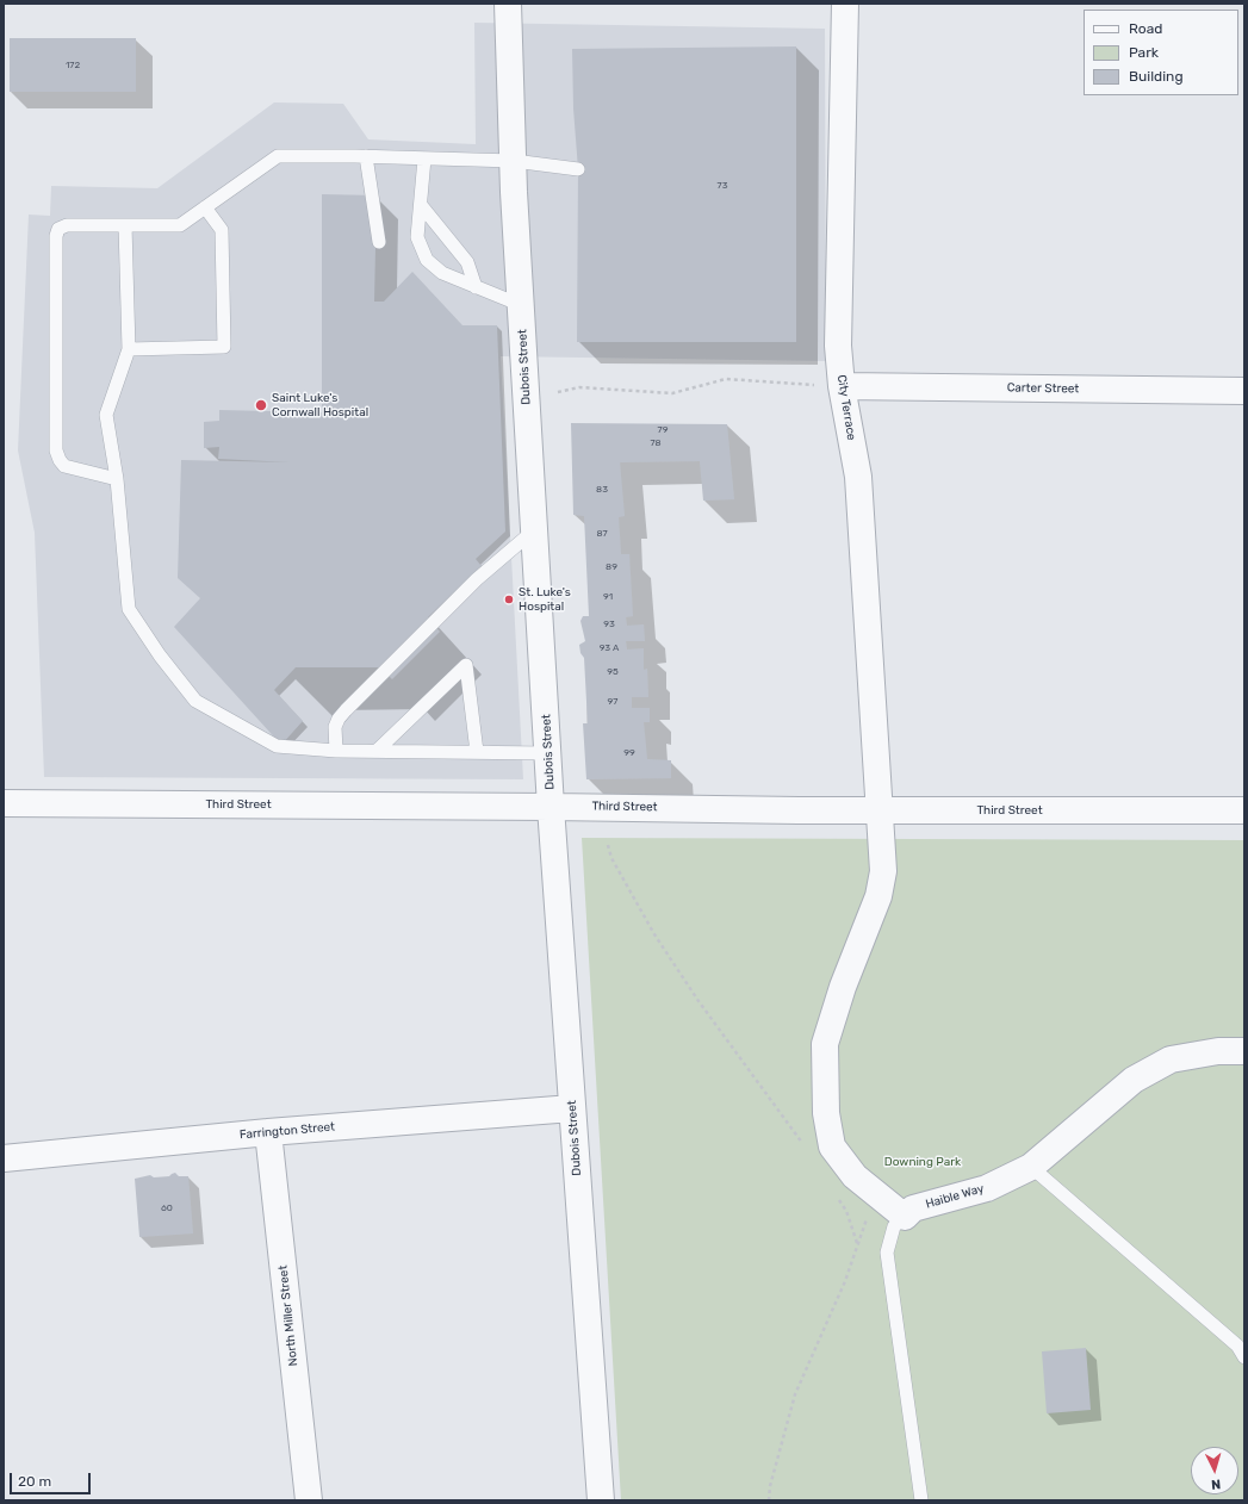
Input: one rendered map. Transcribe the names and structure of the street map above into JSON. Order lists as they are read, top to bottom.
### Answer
{
  "streets": {
    "street": [
      "Dubois Street",
      "Carter Street",
      "City Terrace",
      "Third Street",
      "Farrington Street",
      "Haible Way",
      "North Miller Street"
    ]
  },
  "crossings": [
    ["Dubois Street", "Third Street"],
    ["Dubois Street", "Farrington Street"],
    ["Carter Street", "City Terrace"],
    ["City Terrace", "Third Street"],
    ["Farrington Street", "North Miller Street"]
  ],
  "parks": ["Downing Park"],
  "places": ["Saint Luke's Cornwall Hospital", "St. Luke's Hospital"],
  "house_numbers": [
    "172",
    "73",
    "79",
    "78",
    "83",
    "87",
    "89",
    "91",
    "93",
    "93 A",
    "95",
    "97",
    "99",
    "60"
  ],
  "legend": ["Road", "Park", "Building"],
  "scale_bar": "20 m",
  "north": "bottom"
}
